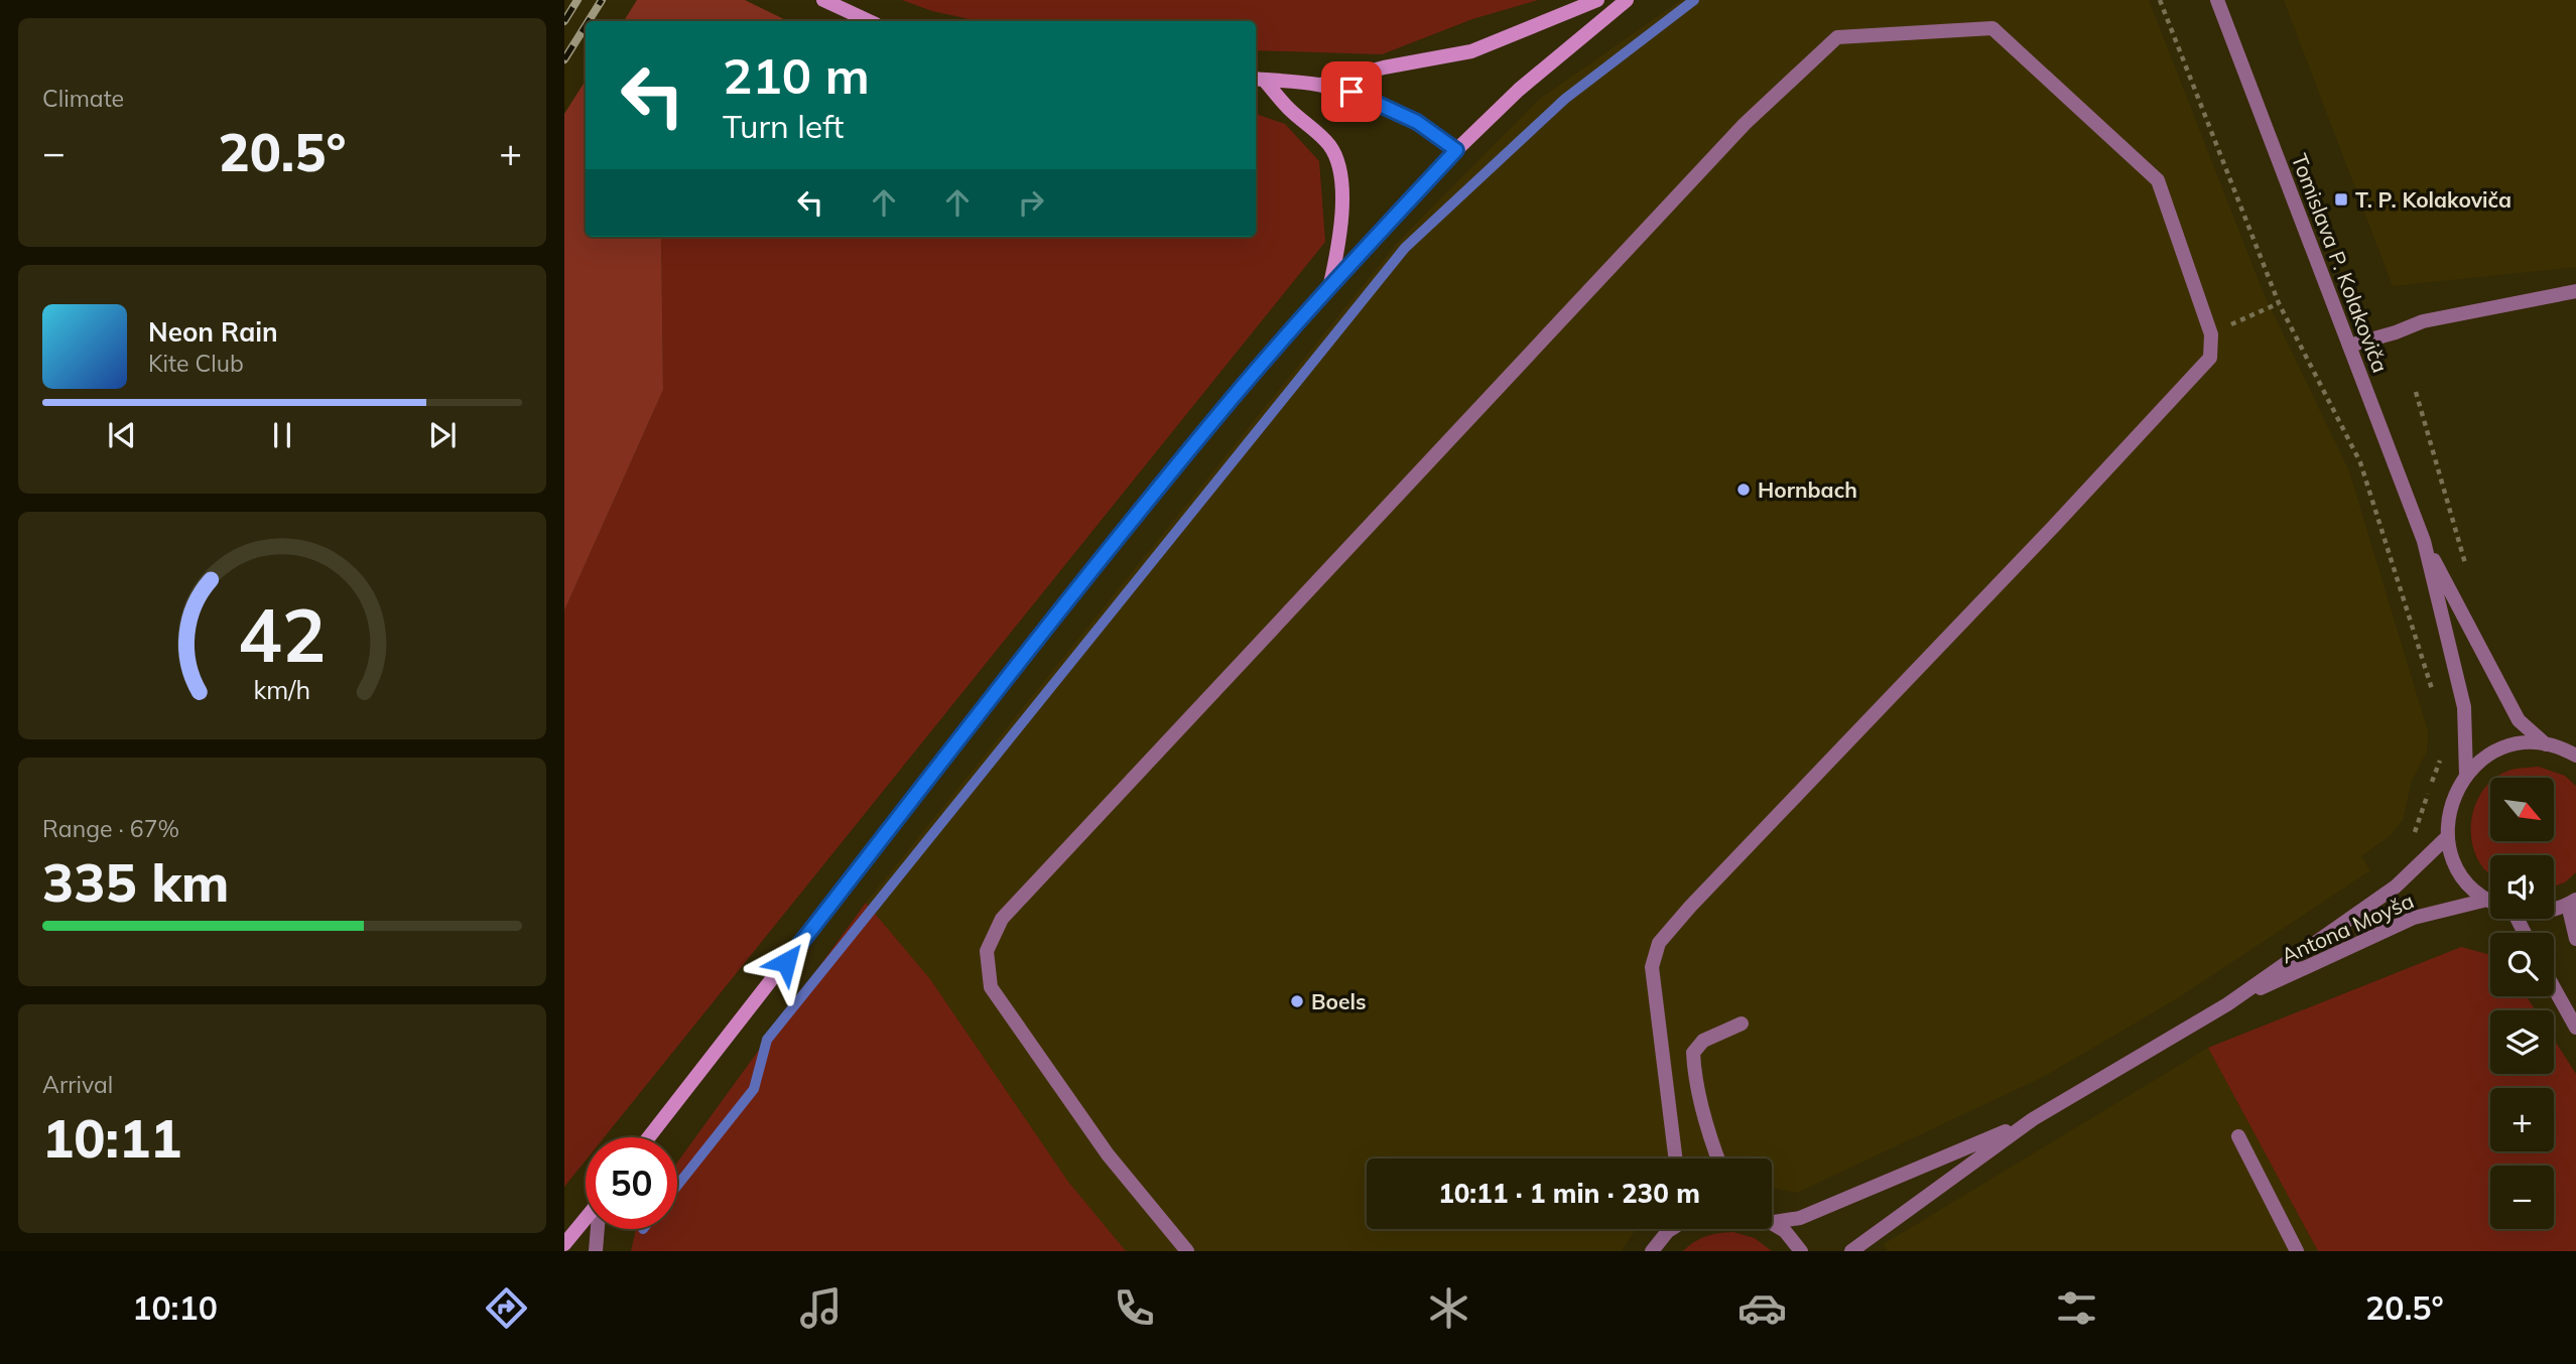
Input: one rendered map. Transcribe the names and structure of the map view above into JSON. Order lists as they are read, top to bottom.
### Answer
{
  "streets": {
    "street": ["Tomislava P. Kolakoviča", "Antona Moyša"]
  },
  "places": {
    "transit": ["T. P. Kolakoviča"],
    "other": ["Hornbach", "Boels"]
  },
  "north": "bottom right",
  "page": {
    "tile": [
      "Climate",
      ["Range · 67%", "335 km"],
      ["Arrival", "10:11"]
    ],
    "turn": ["210 m", "Turn left"],
    "heat": ["−", "20.5°", "+"],
    "song": ["Neon Rain", "Kite Club"],
    "map_buttons": ["+", "−"],
    "limit": "50",
    "trip": "10:11 · 1 min · 230 m",
    "tabs": ["10:10", "20.5°"],
    "gauge": ["42", "km/h"]
  }
}
